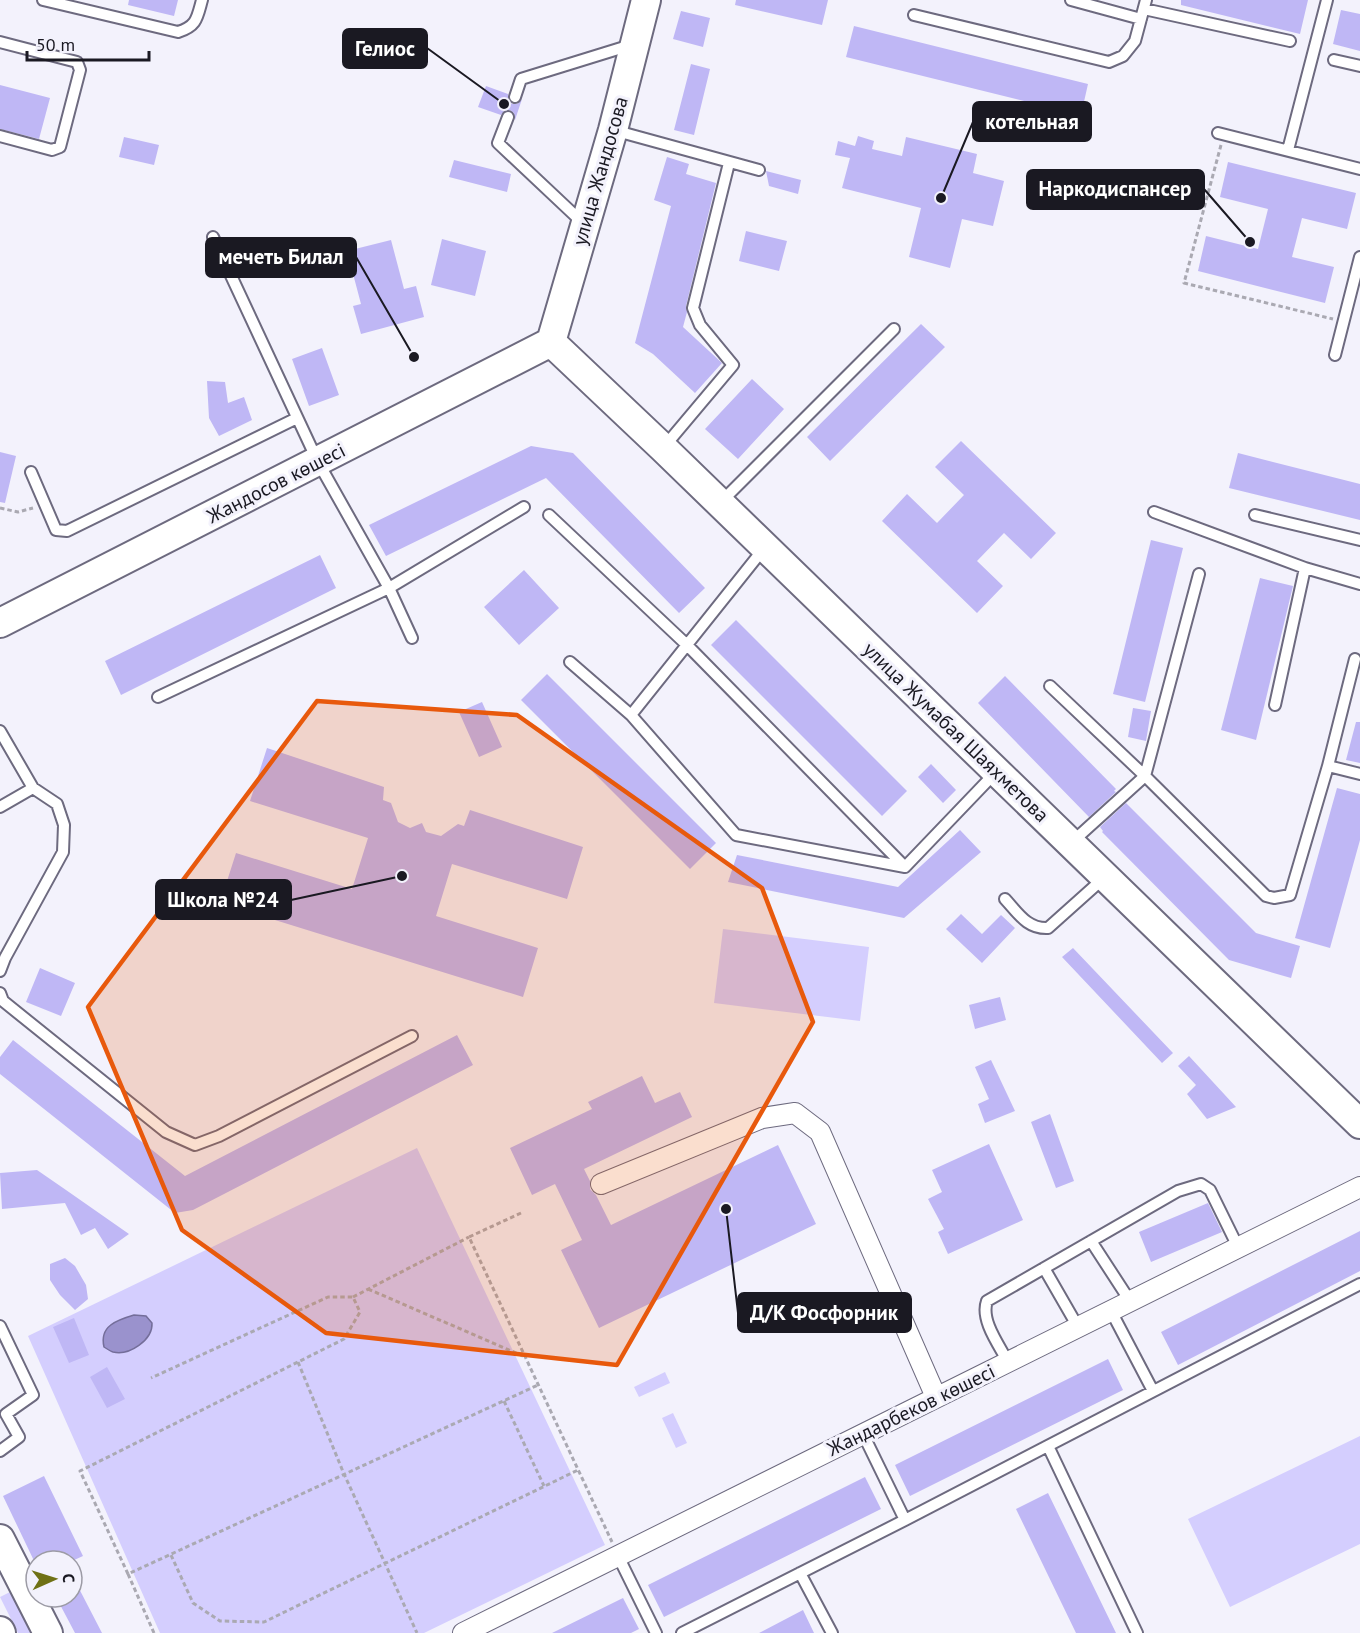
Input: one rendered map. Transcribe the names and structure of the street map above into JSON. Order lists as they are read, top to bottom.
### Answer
{
  "streets": {
    "street": [
      "улица Жандосова",
      "Жандосов көшесі",
      "улица Жумабая Шаяхметова",
      "Жандарбеков көшесі"
    ]
  },
  "crossings": [
    ["улица Жандосова", "Жандосов көшесі"],
    ["улица Жандосова", "улица Жумабая Шаяхметова"],
    ["Жандосов көшесі", "улица Жумабая Шаяхметова"]
  ],
  "places": [
    "Гелиос",
    "котельная",
    "Наркодиспансер",
    "мечеть Билал",
    "Школа №24",
    "Д/К Фосфорник"
  ],
  "scale_bar": "50 m",
  "north": "right"
}
